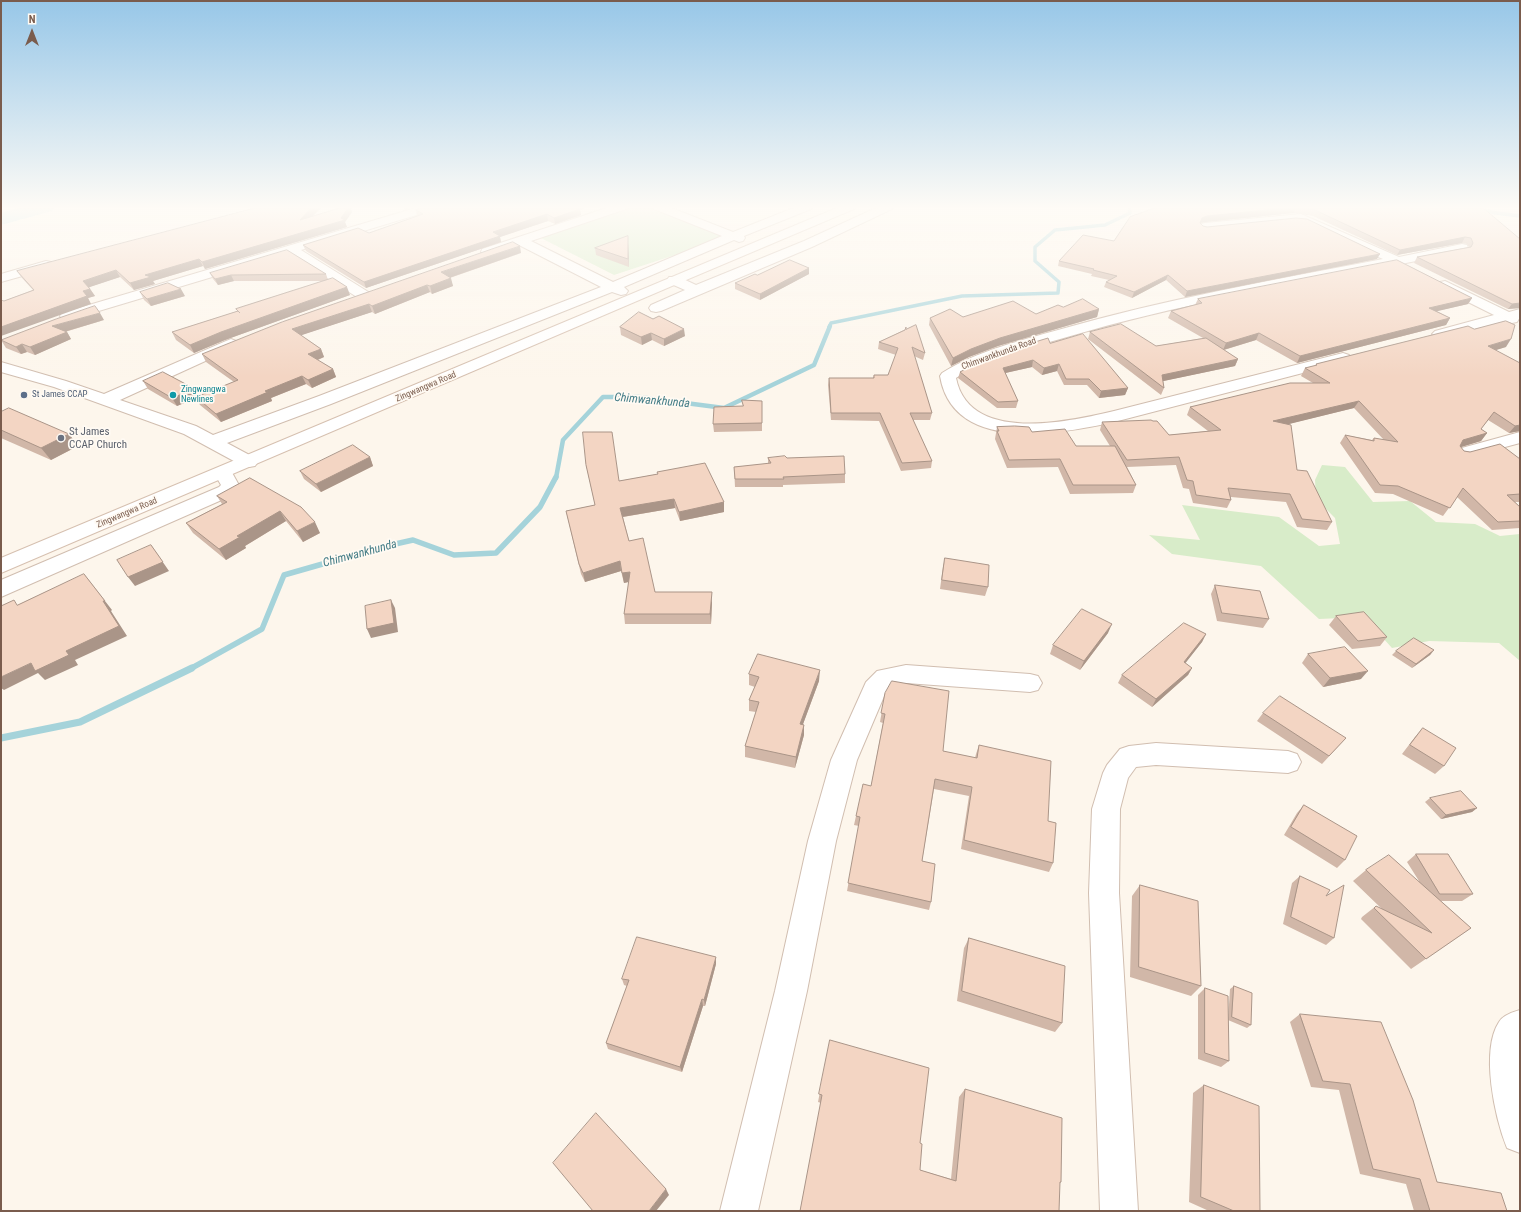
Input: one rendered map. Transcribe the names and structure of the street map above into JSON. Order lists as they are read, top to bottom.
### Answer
{
  "streets": {
    "street": ["Chimwankhunda Road", "Zingwangwa Road"]
  },
  "water": ["Chimwankhunda"],
  "places": ["St James CCAP", "Zingwangwa Newlines", "St James CCAP Church"],
  "north": "top"
}
